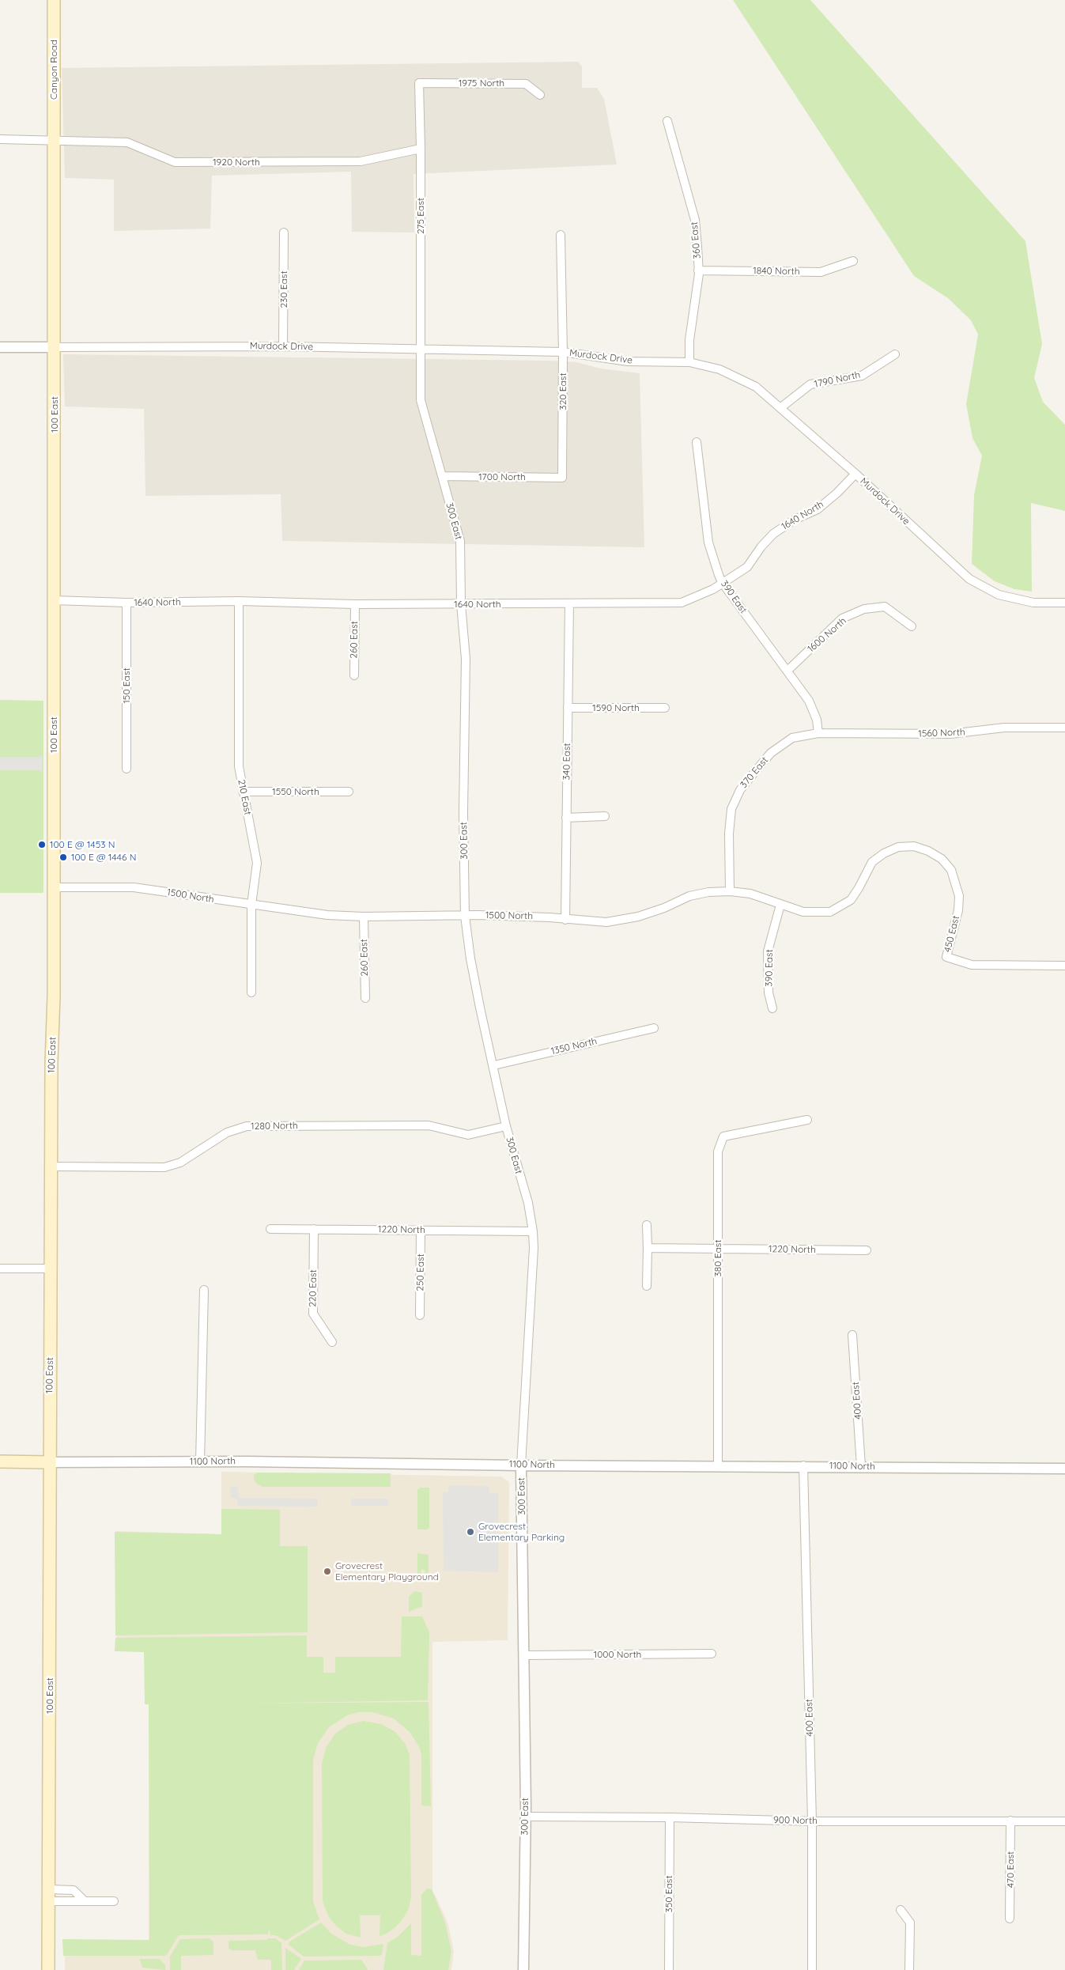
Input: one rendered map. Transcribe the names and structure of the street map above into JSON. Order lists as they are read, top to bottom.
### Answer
{
  "streets": {
    "main road": ["Canyon Road", "100 East", "1100 North"],
    "street": [
      "1975 North",
      "1920 North",
      "275 East",
      "360 East",
      "1840 North",
      "230 East",
      "Murdock Drive",
      "1790 North",
      "320 East",
      "1700 North",
      "1640 North",
      "300 East",
      "390 East",
      "1600 North",
      "260 East",
      "150 East",
      "1590 North",
      "1560 North",
      "340 East",
      "370 East",
      "1550 North",
      "210 East",
      "1500 North",
      "450 East",
      "1350 North",
      "1280 North",
      "1220 North",
      "380 East",
      "250 East",
      "220 East",
      "400 East",
      "1000 North",
      "900 North",
      "470 East",
      "350 East"
    ]
  },
  "crossings": [
    ["Canyon Road", "1920 North"],
    ["Canyon Road", "100 East"],
    ["1975 North", "275 East"],
    ["1920 North", "275 East"],
    ["1920 North", "100 East"],
    ["275 East", "Murdock Drive"],
    ["275 East", "300 East"],
    ["360 East", "1840 North"],
    ["360 East", "Murdock Drive"],
    ["230 East", "Murdock Drive"],
    ["Murdock Drive", "1790 North"],
    ["Murdock Drive", "320 East"],
    ["Murdock Drive", "100 East"],
    ["Murdock Drive", "1640 North"],
    ["Murdock Drive", "300 East"],
    ["320 East", "1700 North"],
    ["100 East", "1640 North"],
    ["100 East", "1500 North"],
    ["100 East", "1280 North"],
    ["100 East", "1100 North"],
    ["1700 North", "300 East"],
    ["1640 North", "300 East"],
    ["1640 North", "390 East"],
    ["1640 North", "260 East"],
    ["1640 North", "150 East"],
    ["1640 North", "340 East"],
    ["1640 North", "210 East"],
    ["300 East", "1500 North"],
    ["300 East", "1350 North"],
    ["300 East", "1280 North"],
    ["300 East", "1220 North"],
    ["300 East", "1100 North"],
    ["300 East", "1000 North"],
    ["300 East", "900 North"],
    ["390 East", "1600 North"],
    ["390 East", "1560 North"],
    ["390 East", "370 East"],
    ["390 East", "1500 North"],
    ["260 East", "1500 North"],
    ["1590 North", "340 East"],
    ["1560 North", "370 East"],
    ["340 East", "1500 North"],
    ["370 East", "1500 North"],
    ["1550 North", "210 East"],
    ["210 East", "1500 North"],
    ["1500 North", "450 East"],
    ["1220 North", "380 East"],
    ["1220 North", "250 East"],
    ["1220 North", "220 East"],
    ["380 East", "1100 North"],
    ["400 East", "1100 North"],
    ["400 East", "900 North"],
    ["900 North", "470 East"],
    ["900 North", "350 East"]
  ],
  "places": [
    "100 E @ 1453 N",
    "100 E @ 1446 N",
    "Grovecrest Elementary Parking",
    "Grovecrest Elementary Playground"
  ]
}
